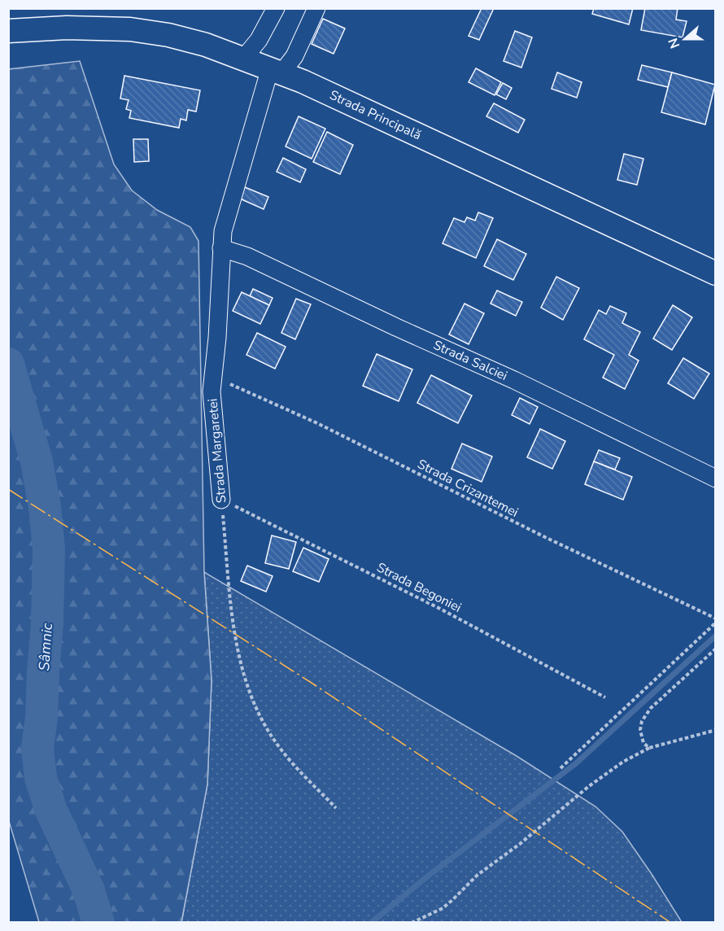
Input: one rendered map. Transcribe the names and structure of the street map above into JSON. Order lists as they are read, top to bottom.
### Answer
{
  "streets": {
    "main road": ["Strada Principală"],
    "street": ["Strada Salciei", "Strada Margaretei"],
    "path": ["Strada Crizantemei", "Strada Begoniei"]
  },
  "crossings": [
    ["Strada Principală", "Strada Margaretei"],
    ["Strada Salciei", "Strada Margaretei"],
    ["Strada Margaretei", "Strada Crizantemei"],
    ["Strada Margaretei", "Strada Begoniei"]
  ],
  "water": ["Sâmnic"],
  "north": "left"
}
